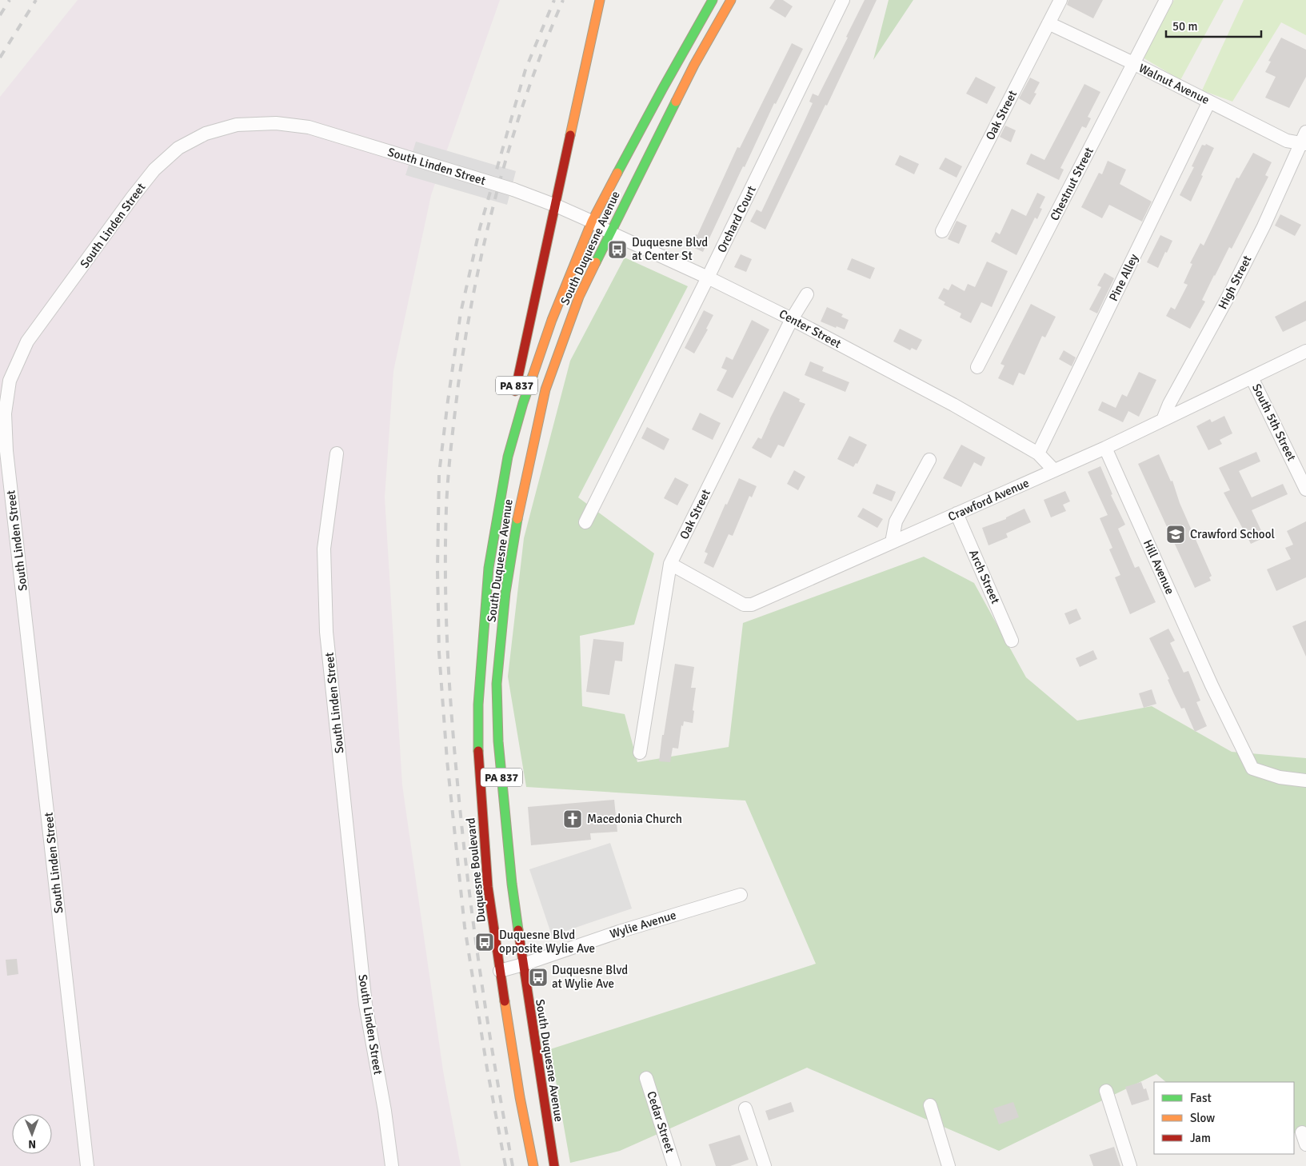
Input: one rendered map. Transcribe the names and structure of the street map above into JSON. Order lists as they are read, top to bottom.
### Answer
{
  "streets": {
    "main road": ["South Duquesne Avenue", "PA 837", "Duquesne Boulevard"],
    "street": [
      "Walnut Avenue",
      "Oak Street",
      "South Linden Street",
      "Chestnut Street",
      "Orchard Court",
      "Pine Alley",
      "High Street",
      "Center Street",
      "South 5th Street",
      "Crawford Avenue",
      "Hill Avenue",
      "Arch Street",
      "Wylie Avenue",
      "Cedar Street"
    ]
  },
  "crossings": [
    ["Walnut Avenue", "Oak Street"],
    ["Walnut Avenue", "Chestnut Street"],
    ["Walnut Avenue", "Pine Alley"],
    ["Walnut Avenue", "High Street"],
    ["Oak Street", "Center Street"],
    ["Oak Street", "Crawford Avenue"],
    ["South Linden Street", "Center Street"],
    ["South Linden Street", "PA 837"],
    ["Orchard Court", "Center Street"],
    ["South Duquesne Avenue", "Center Street"],
    ["South Duquesne Avenue", "PA 837"],
    ["South Duquesne Avenue", "Duquesne Boulevard"],
    ["South Duquesne Avenue", "Wylie Avenue"],
    ["Pine Alley", "Center Street"],
    ["High Street", "Crawford Avenue"],
    ["Center Street", "PA 837"],
    ["Center Street", "Crawford Avenue"],
    ["South 5th Street", "Crawford Avenue"],
    ["Crawford Avenue", "Hill Avenue"],
    ["Crawford Avenue", "Arch Street"],
    ["Duquesne Boulevard", "Wylie Avenue"]
  ],
  "places": {
    "bus stop": ["Duquesne Blvd at Center St", "Duquesne Blvd opposite Wylie Ave", "Duquesne Blvd at Wylie Ave"],
    "school or university": ["Crawford School"],
    "church": ["Macedonia Church"]
  },
  "legend": ["Fast", "Slow", "Jam"],
  "scale_bar": "50 m",
  "north": "bottom"
}
